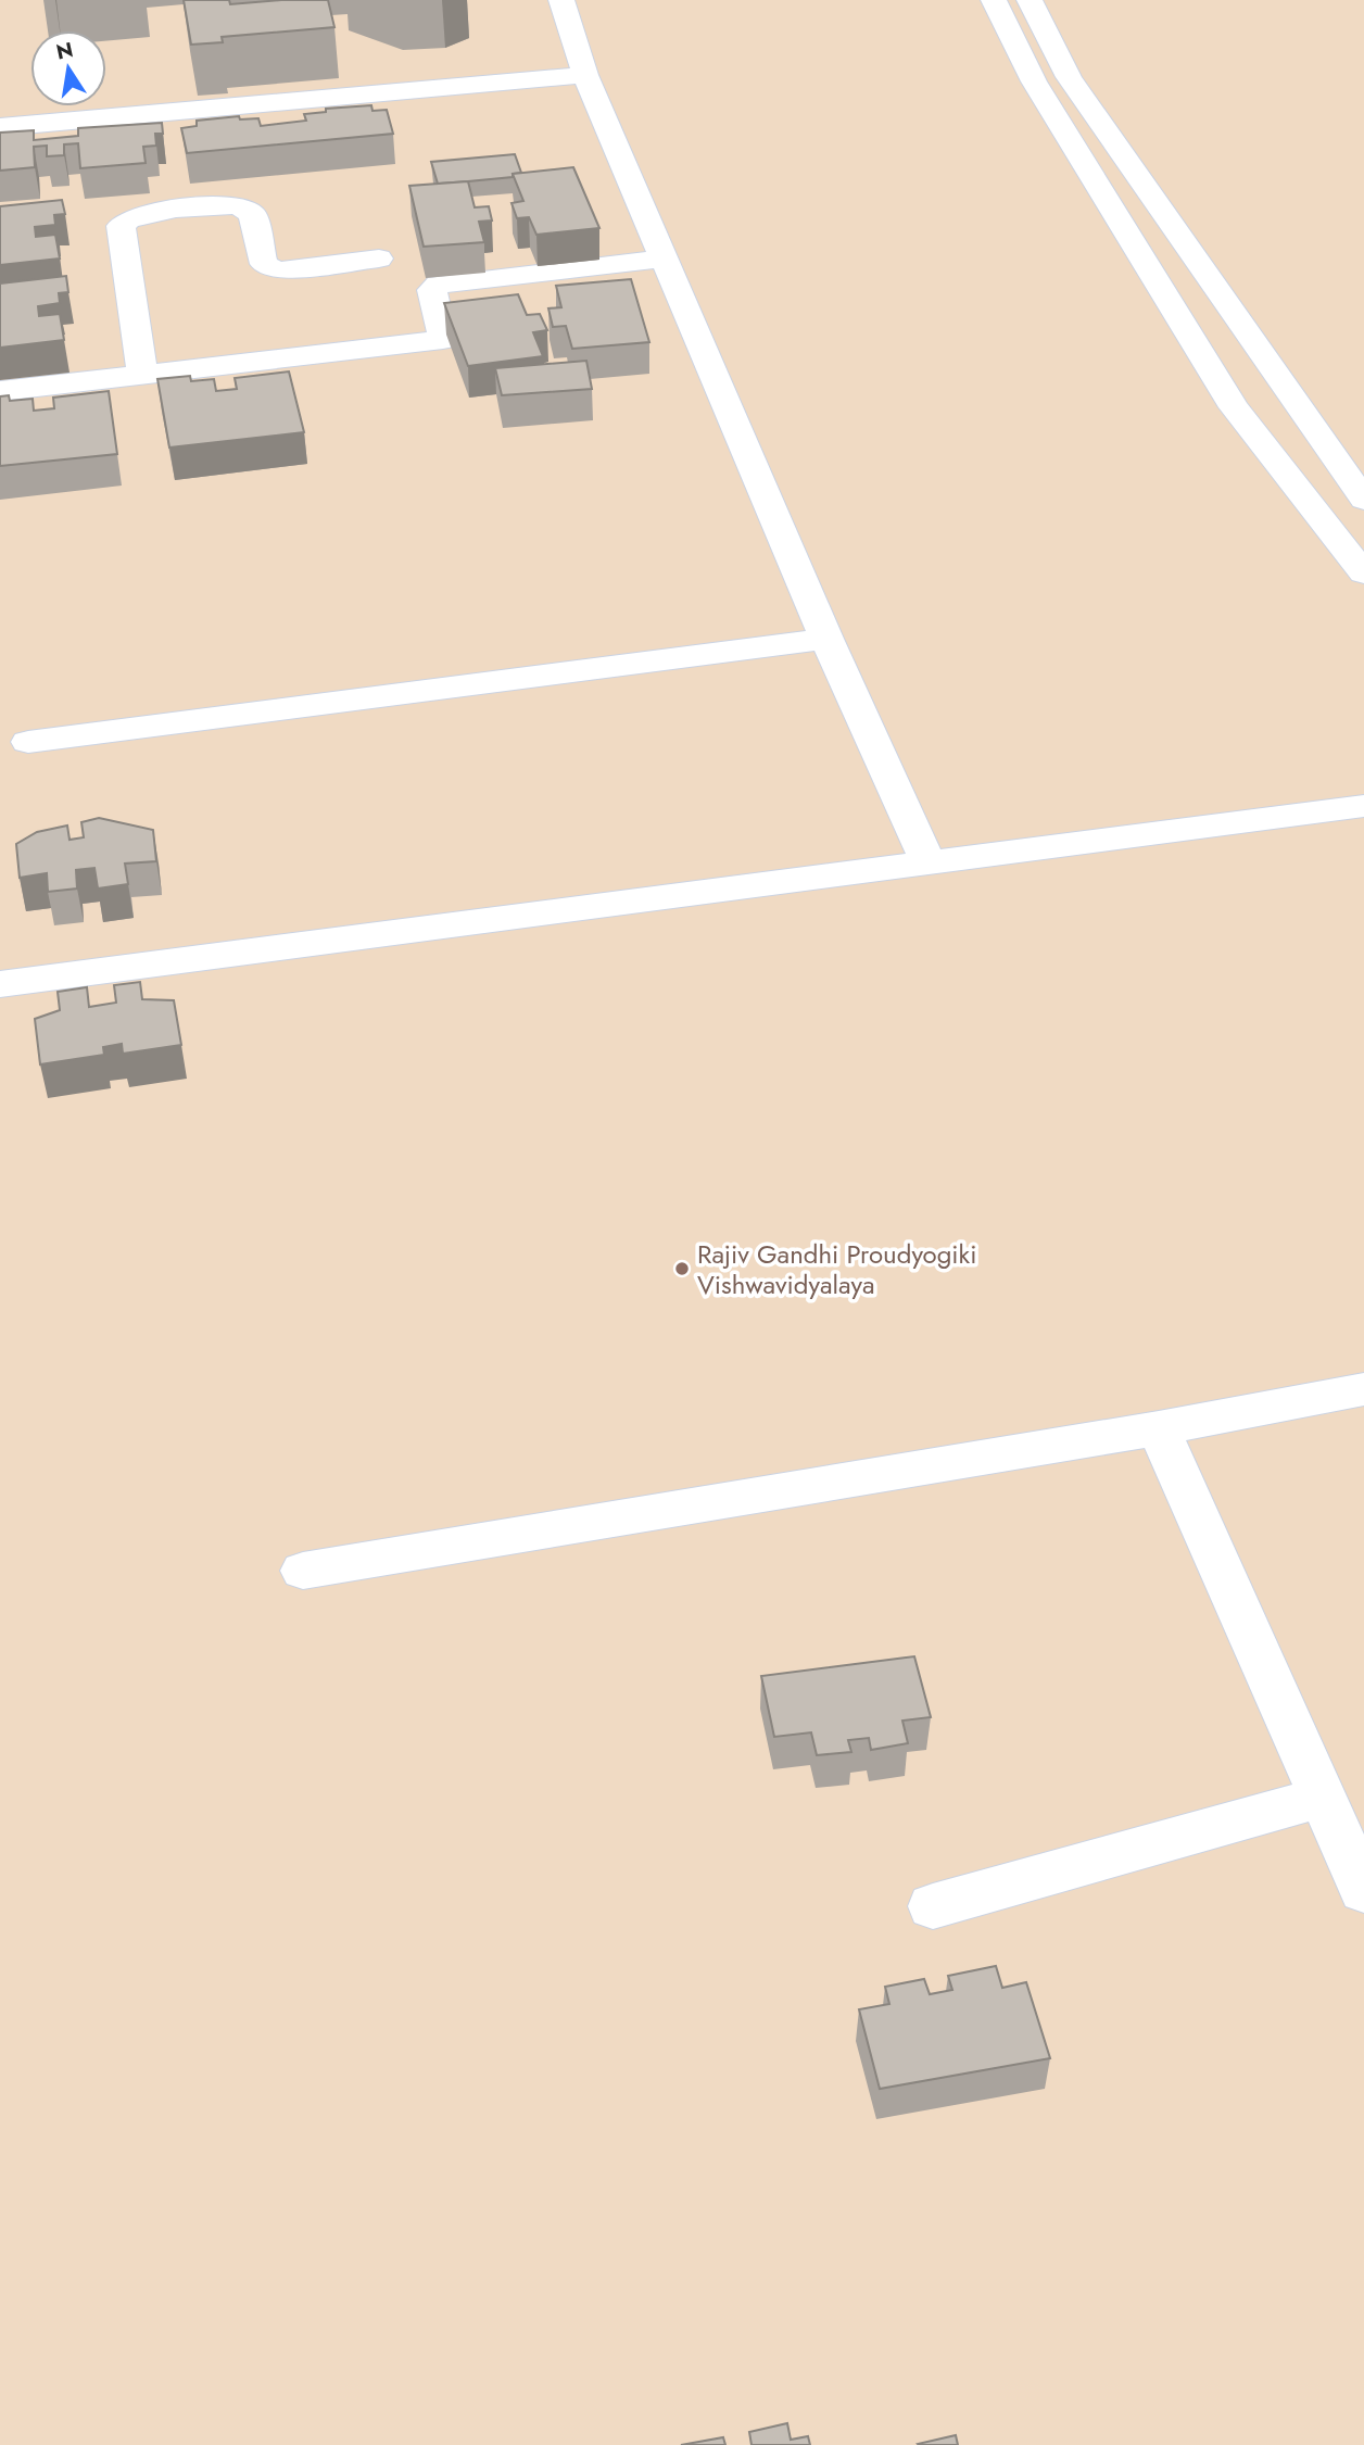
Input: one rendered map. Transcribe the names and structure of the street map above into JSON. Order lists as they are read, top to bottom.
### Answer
{
  "places": ["Rajiv Gandhi Proudyogiki Vishwavidyalaya"],
  "north": "top"
}
